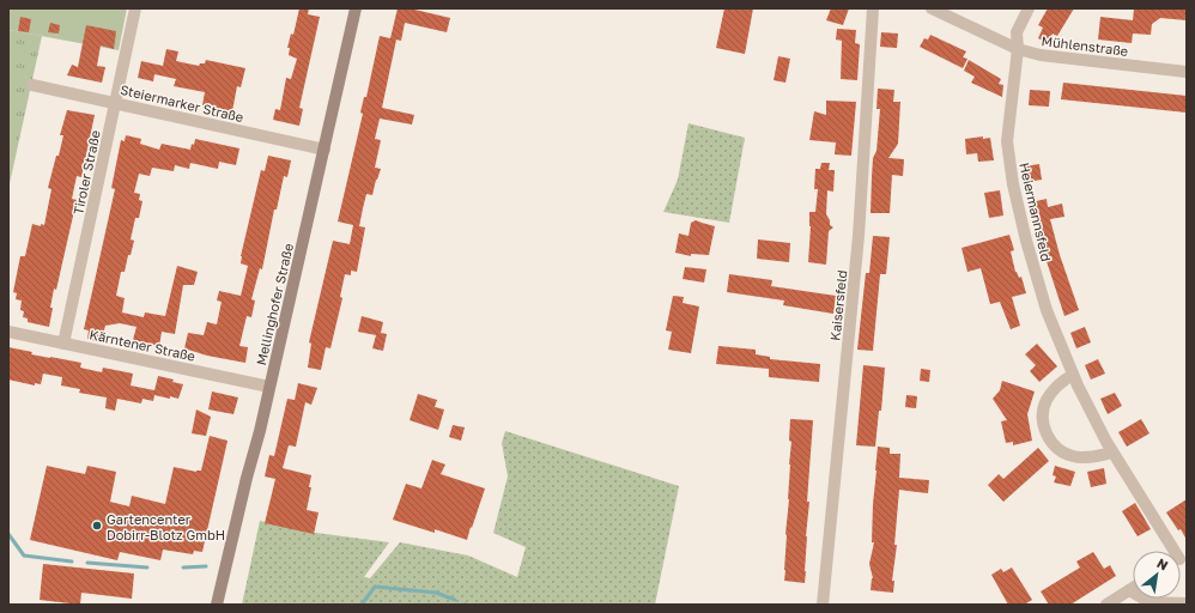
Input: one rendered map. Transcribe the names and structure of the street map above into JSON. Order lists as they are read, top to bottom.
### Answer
{
  "streets": {
    "main road": ["Mellinghofer Straße"],
    "street": [
      "Mühlenstraße",
      "Steiermarker Straße",
      "Tiroler Straße",
      "Heiermannsfeld",
      "Kaisersfeld",
      "Kärntener Straße"
    ]
  },
  "crossings": [
    ["Mühlenstraße", "Heiermannsfeld"],
    ["Steiermarker Straße", "Tiroler Straße"],
    ["Steiermarker Straße", "Mellinghofer Straße"],
    ["Tiroler Straße", "Kärntener Straße"],
    ["Mellinghofer Straße", "Kärntener Straße"]
  ],
  "places": ["Gartencenter Dobirr-Blotz GmbH"],
  "north": "top right"
}
